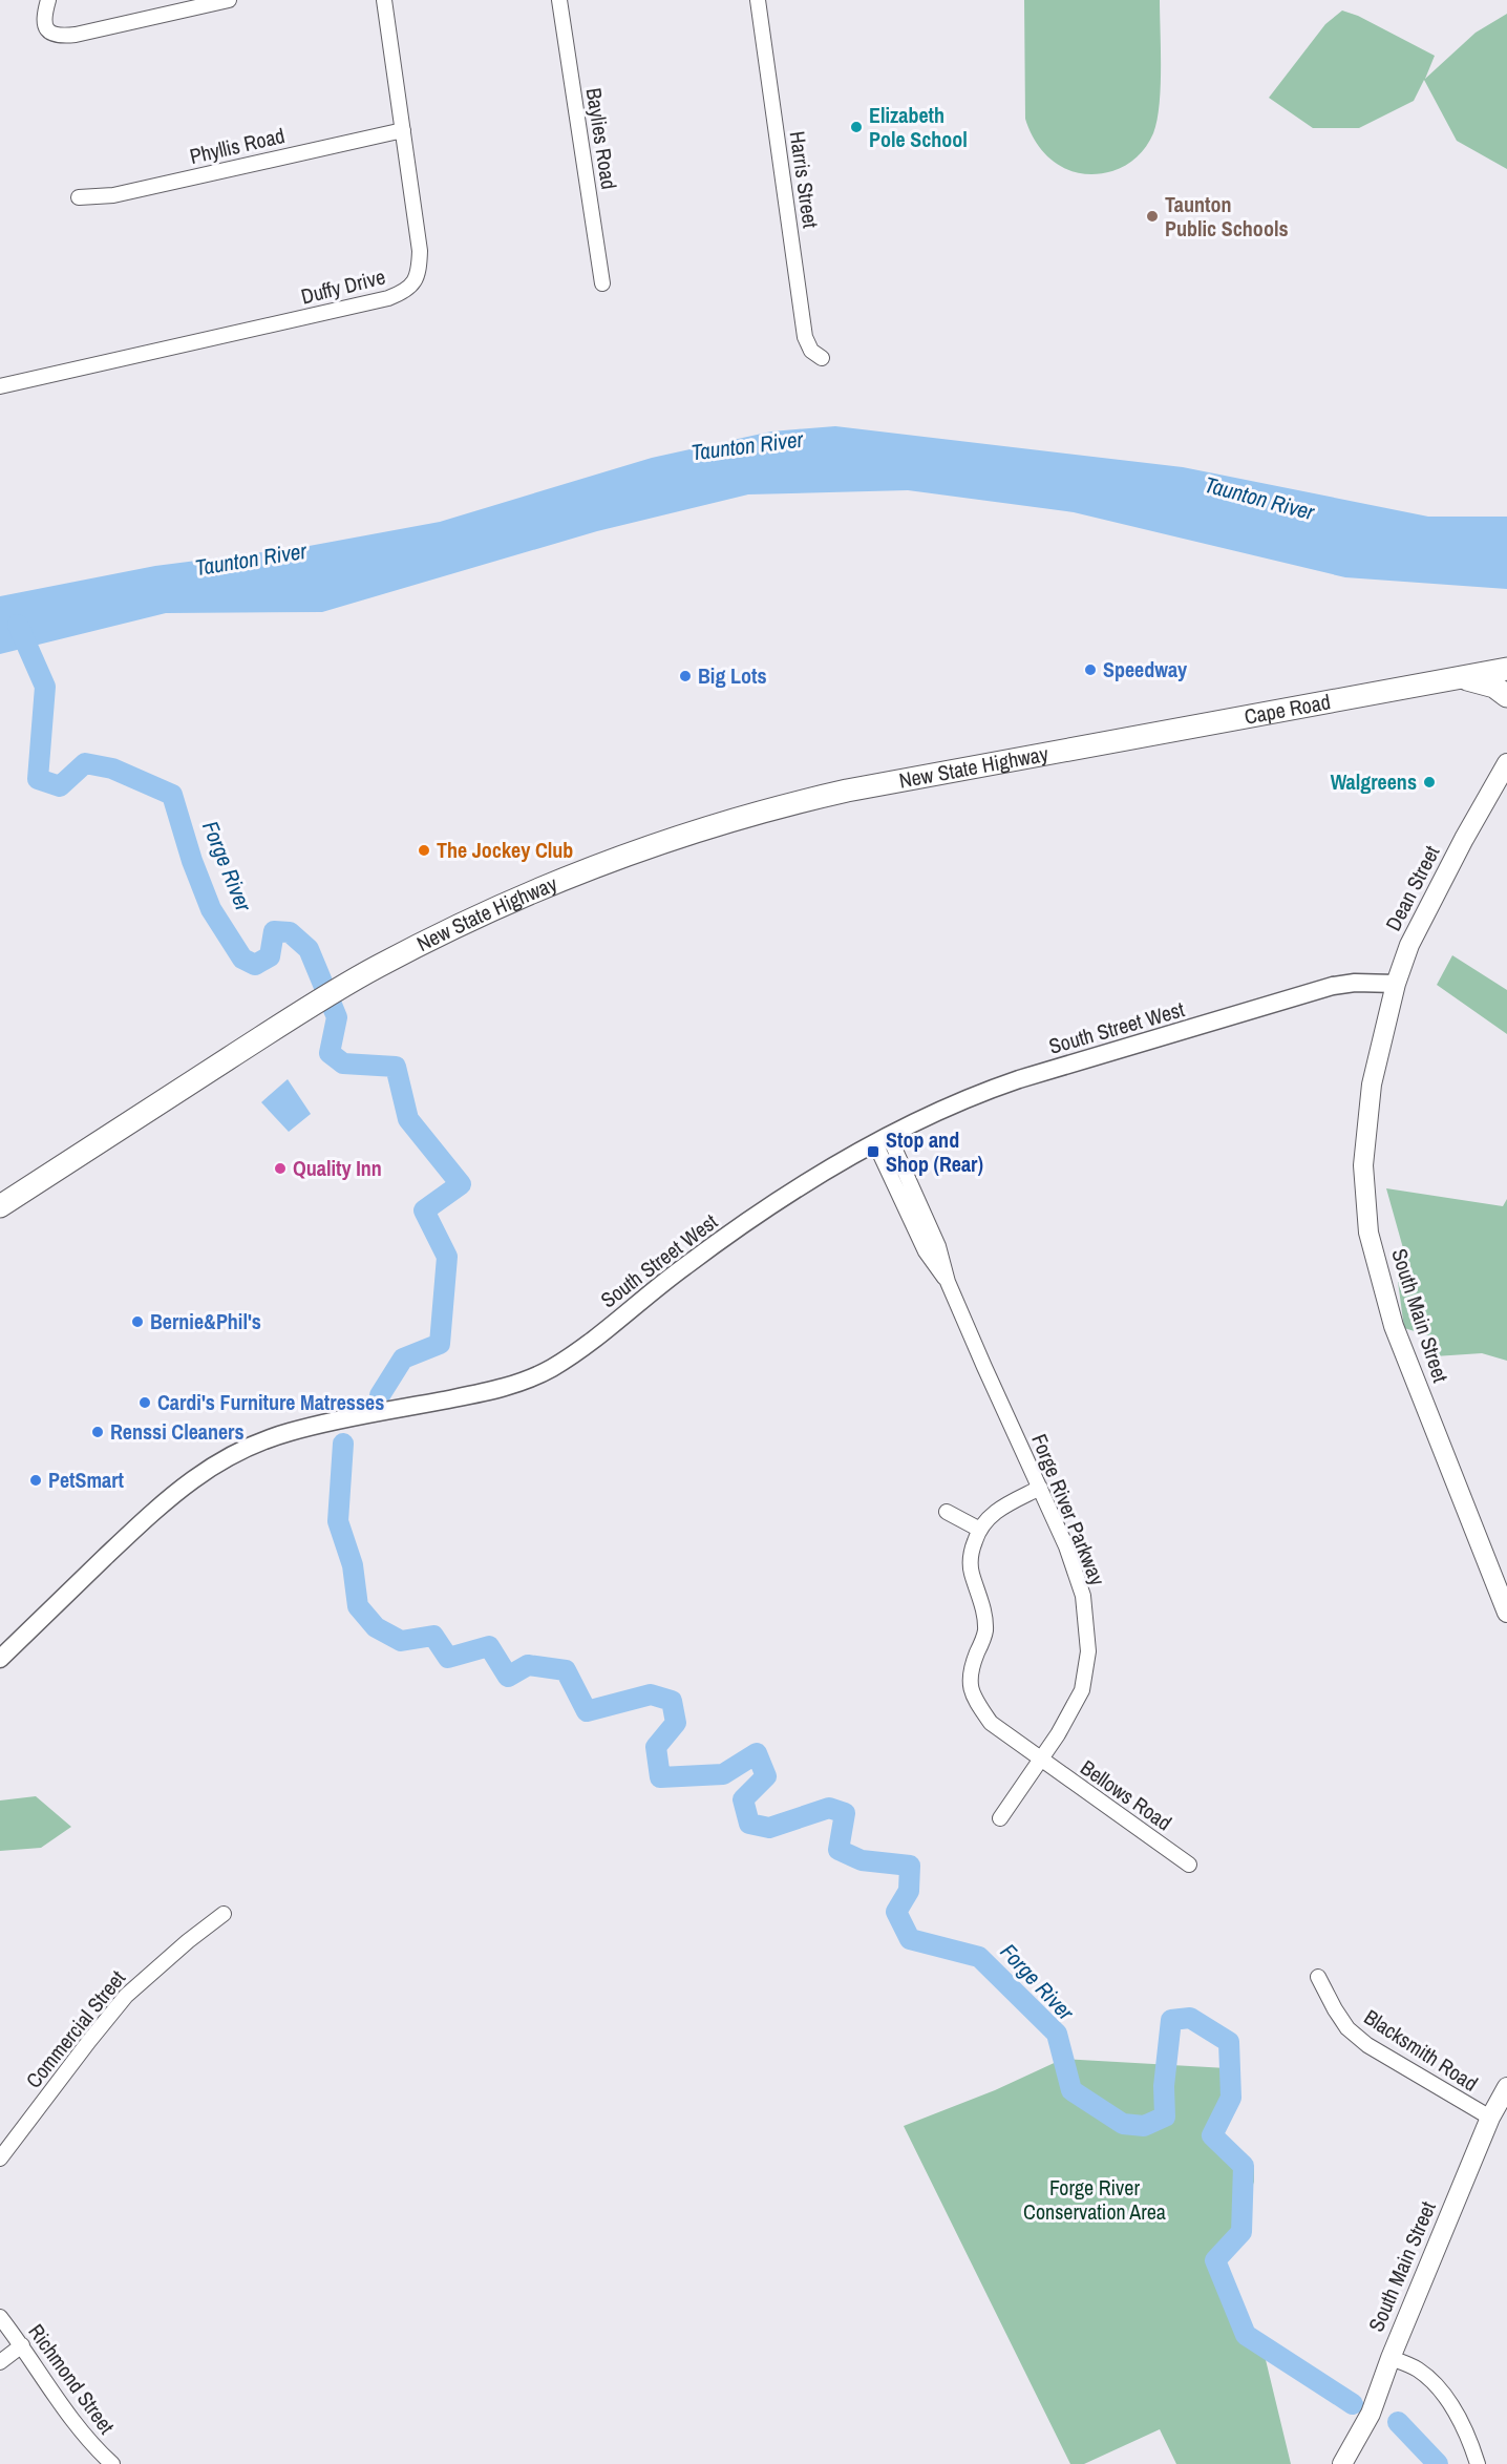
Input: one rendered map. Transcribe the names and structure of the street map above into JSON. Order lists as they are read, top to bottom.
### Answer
{
  "streets": {
    "highway": ["Cape Road", "New State Highway"],
    "main road": ["Dean Street", "South Main Street"],
    "street": [
      "Baylies Road",
      "Phyllis Road",
      "Harris Street",
      "Duffy Drive",
      "South Street West",
      "Forge River Parkway",
      "Bellows Road",
      "Commercial Street",
      "Blacksmith Road",
      "Richmond Street"
    ]
  },
  "crossings": [
    ["Phyllis Road", "Duffy Drive"],
    ["Cape Road", "New State Highway"],
    ["Dean Street", "South Street West"],
    ["Dean Street", "South Main Street"],
    ["South Street West", "South Main Street"],
    ["South Street West", "Forge River Parkway"],
    ["South Main Street", "Blacksmith Road"],
    ["Forge River Parkway", "Bellows Road"]
  ],
  "water": ["Taunton River", "Forge River"],
  "parks": ["Forge River Conservation Area"],
  "places": {
    "other": [
      "Elizabeth Pole School",
      "Taunton Public Schools",
      "Speedway",
      "Big Lots",
      "Walgreens",
      "The Jockey Club",
      "Quality Inn",
      "Bernie&Phil's",
      "Cardi's Furniture Matresses",
      "Renssi Cleaners",
      "PetSmart"
    ],
    "transit": ["Stop and Shop (Rear)"]
  }
}
